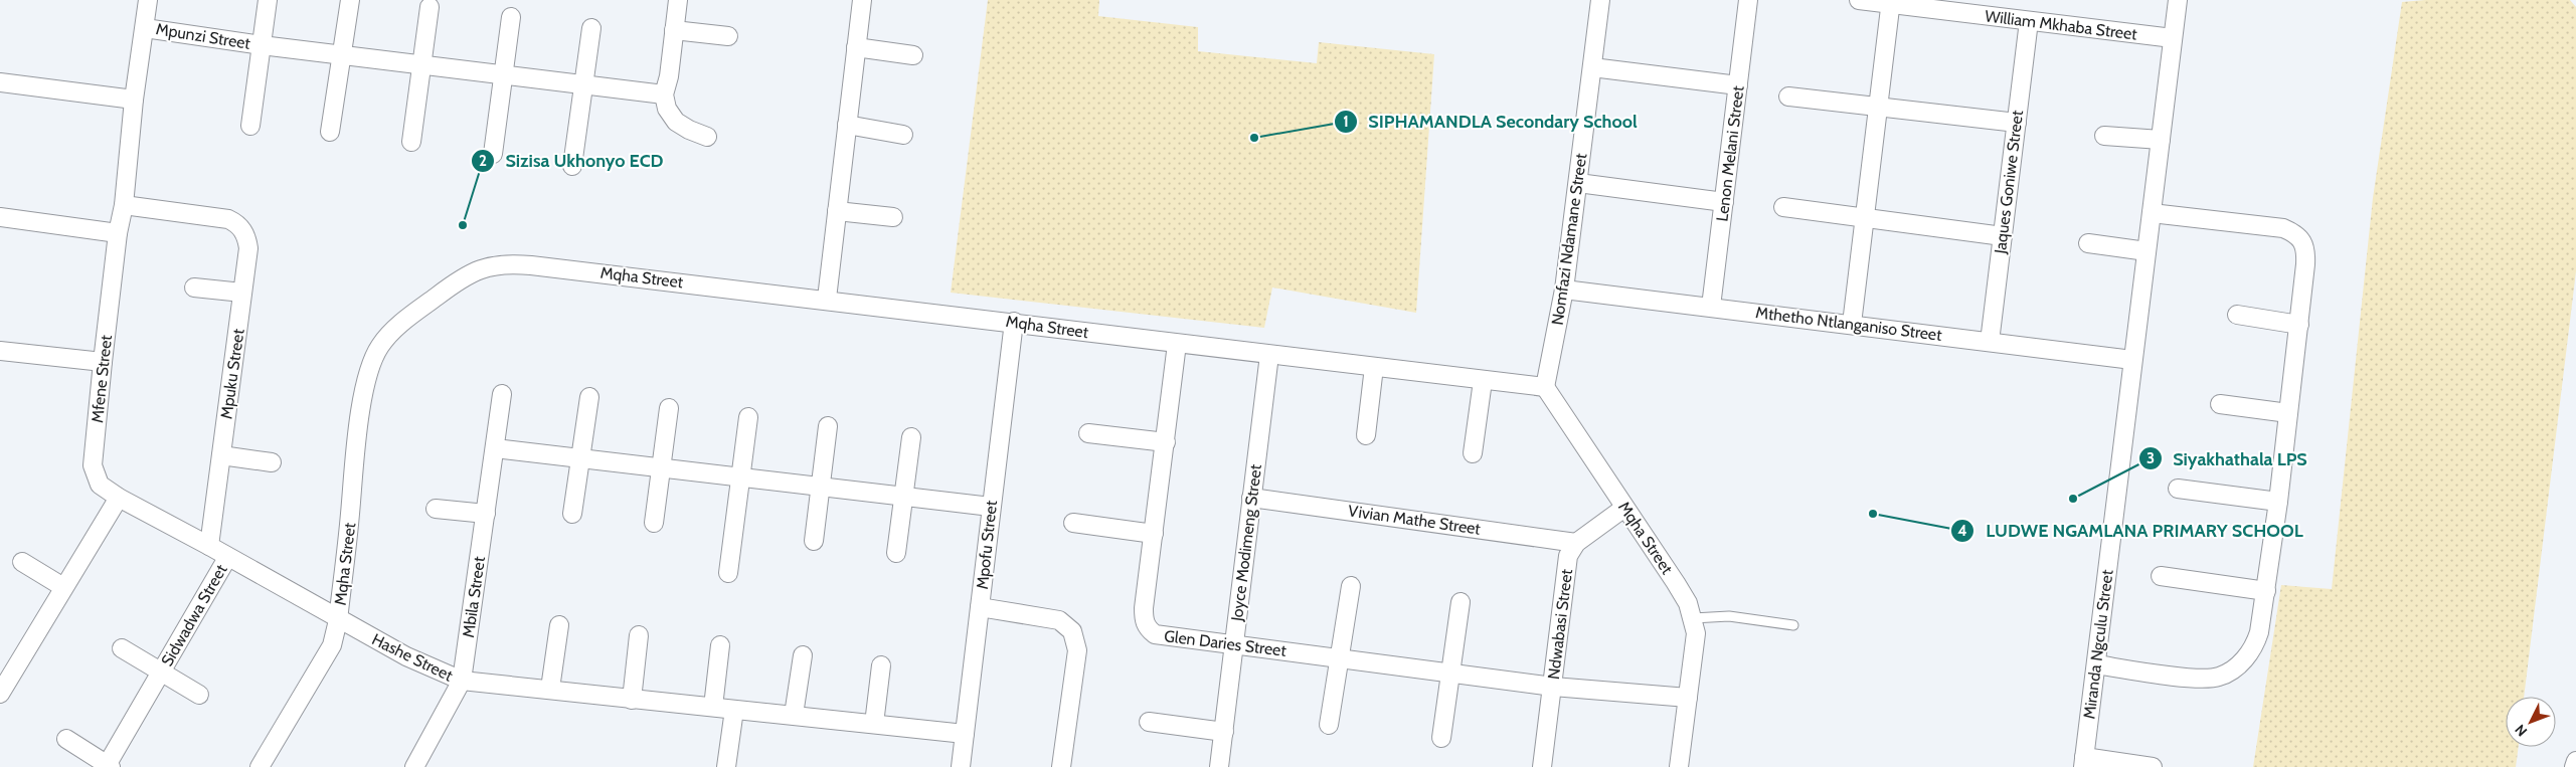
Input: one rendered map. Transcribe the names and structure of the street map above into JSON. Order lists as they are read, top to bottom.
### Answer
{
  "streets": {
    "street": [
      "William Mkhaba Street",
      "Mpunzi Street",
      "Lenon Melani Street",
      "Jaques Goniwe Street",
      "Nomfazi Ndamane Street",
      "Mqha Street",
      "Mthetho Ntlanganiso Street",
      "Mpuku Street",
      "Mfene Street",
      "Vivian Mathe Street",
      "Joyce Modimeng Street",
      "Mpofu Street",
      "Mbila Street",
      "Sidwadwa Street",
      "Ndwabasi Street",
      "Glen Daries Street",
      "Miranda Ngculu Street",
      "Hashe Street"
    ]
  },
  "crossings": [
    ["William Mkhaba Street", "Jaques Goniwe Street"],
    ["William Mkhaba Street", "Miranda Ngculu Street"],
    ["Mpunzi Street", "Mfene Street"],
    ["Lenon Melani Street", "Mthetho Ntlanganiso Street"],
    ["Jaques Goniwe Street", "Mthetho Ntlanganiso Street"],
    ["Nomfazi Ndamane Street", "Mqha Street"],
    ["Nomfazi Ndamane Street", "Mthetho Ntlanganiso Street"],
    ["Mqha Street", "Mfene Street"],
    ["Mqha Street", "Joyce Modimeng Street"],
    ["Mqha Street", "Mpofu Street"],
    ["Mqha Street", "Glen Daries Street"],
    ["Mqha Street", "Hashe Street"],
    ["Mthetho Ntlanganiso Street", "Miranda Ngculu Street"],
    ["Mpuku Street", "Mfene Street"],
    ["Mfene Street", "Sidwadwa Street"],
    ["Mfene Street", "Hashe Street"],
    ["Vivian Mathe Street", "Joyce Modimeng Street"],
    ["Vivian Mathe Street", "Ndwabasi Street"],
    ["Joyce Modimeng Street", "Glen Daries Street"],
    ["Mpofu Street", "Hashe Street"],
    ["Mbila Street", "Hashe Street"],
    ["Ndwabasi Street", "Glen Daries Street"]
  ],
  "places": [
    "SIPHAMANDLA Secondary School",
    "Sizisa Ukhonyo ECD",
    "Siyakhathala LPS",
    "LUDWE NGAMLANA PRIMARY SCHOOL"
  ],
  "north": "bottom left"
}
